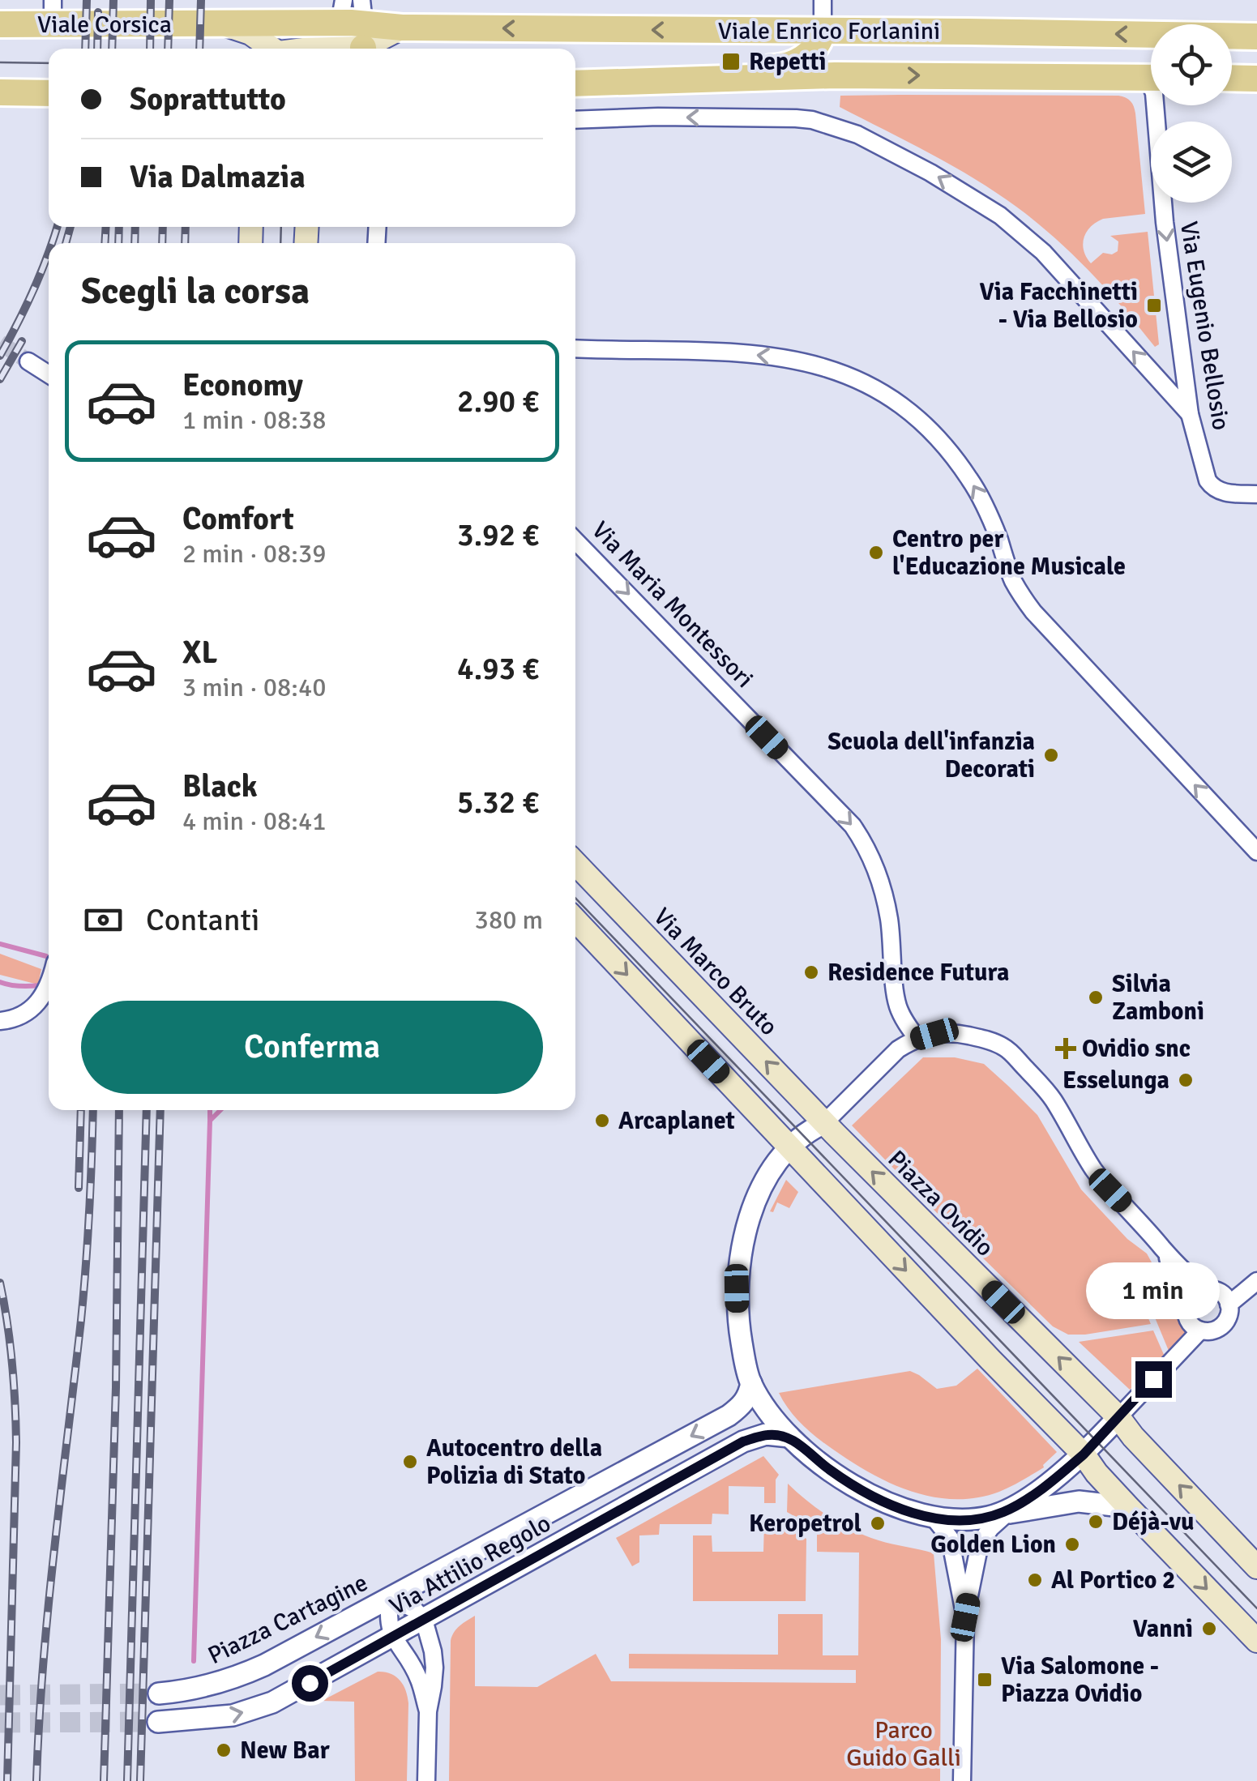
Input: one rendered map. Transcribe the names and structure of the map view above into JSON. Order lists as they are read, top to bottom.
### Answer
{
  "streets": {
    "main road": [
      "Viale Corsica",
      "Viale Enrico Forlanini",
      "Via Marco Bruto",
      "Piazza Ovidio"
    ],
    "street": [
      "Via Eugenio Bellosio",
      "Via Maria Montessori",
      "Via Attilio Regolo",
      "Piazza Cartagine"
    ]
  },
  "crossings": [
    ["Viale Corsica", "Viale Enrico Forlanini"],
    ["Via Marco Bruto", "Piazza Ovidio"],
    ["Via Attilio Regolo", "Piazza Cartagine"]
  ],
  "one_way": ["Via Eugenio Bellosio", "Via Maria Montessori"],
  "parks": ["Parco Guido Galli"],
  "places": {
    "transit": ["Repetti", "Via Facchinetti - Via Bellosio", "Via Salomone - Piazza Ovidio"],
    "other": [
      "Centro per l'Educazione Musicale",
      "Scuola dell'infanzia Decorati",
      "Residence Futura",
      "Silvia Zamboni",
      "Esselunga",
      "Arcaplanet",
      "Autocentro della Polizia di Stato",
      "Déjà-vu",
      "Keropetrol",
      "Golden Lion",
      "Al Portico 2",
      "Vanni",
      "New Bar"
    ],
    "health": ["Ovidio snc"]
  },
  "page": {
    "banner": ["Soprattutto", "Via Dalmazia"],
    "heading": "Scegli la corsa",
    "list": [
      {
        "name": "Economy",
        "note": "1 min · 08:38",
        "value": "2.90 €"
      },
      {
        "name": "Comfort",
        "note": "2 min · 08:39",
        "value": "3.92 €"
      },
      {
        "name": "XL",
        "note": "3 min · 08:40",
        "value": "4.93 €"
      },
      {
        "name": "Black",
        "note": "4 min · 08:41",
        "value": "5.32 €"
      }
    ],
    "pay": ["Contanti", "380 m"],
    "buttons": "Conferma",
    "bubble": "1 min"
  }
}
